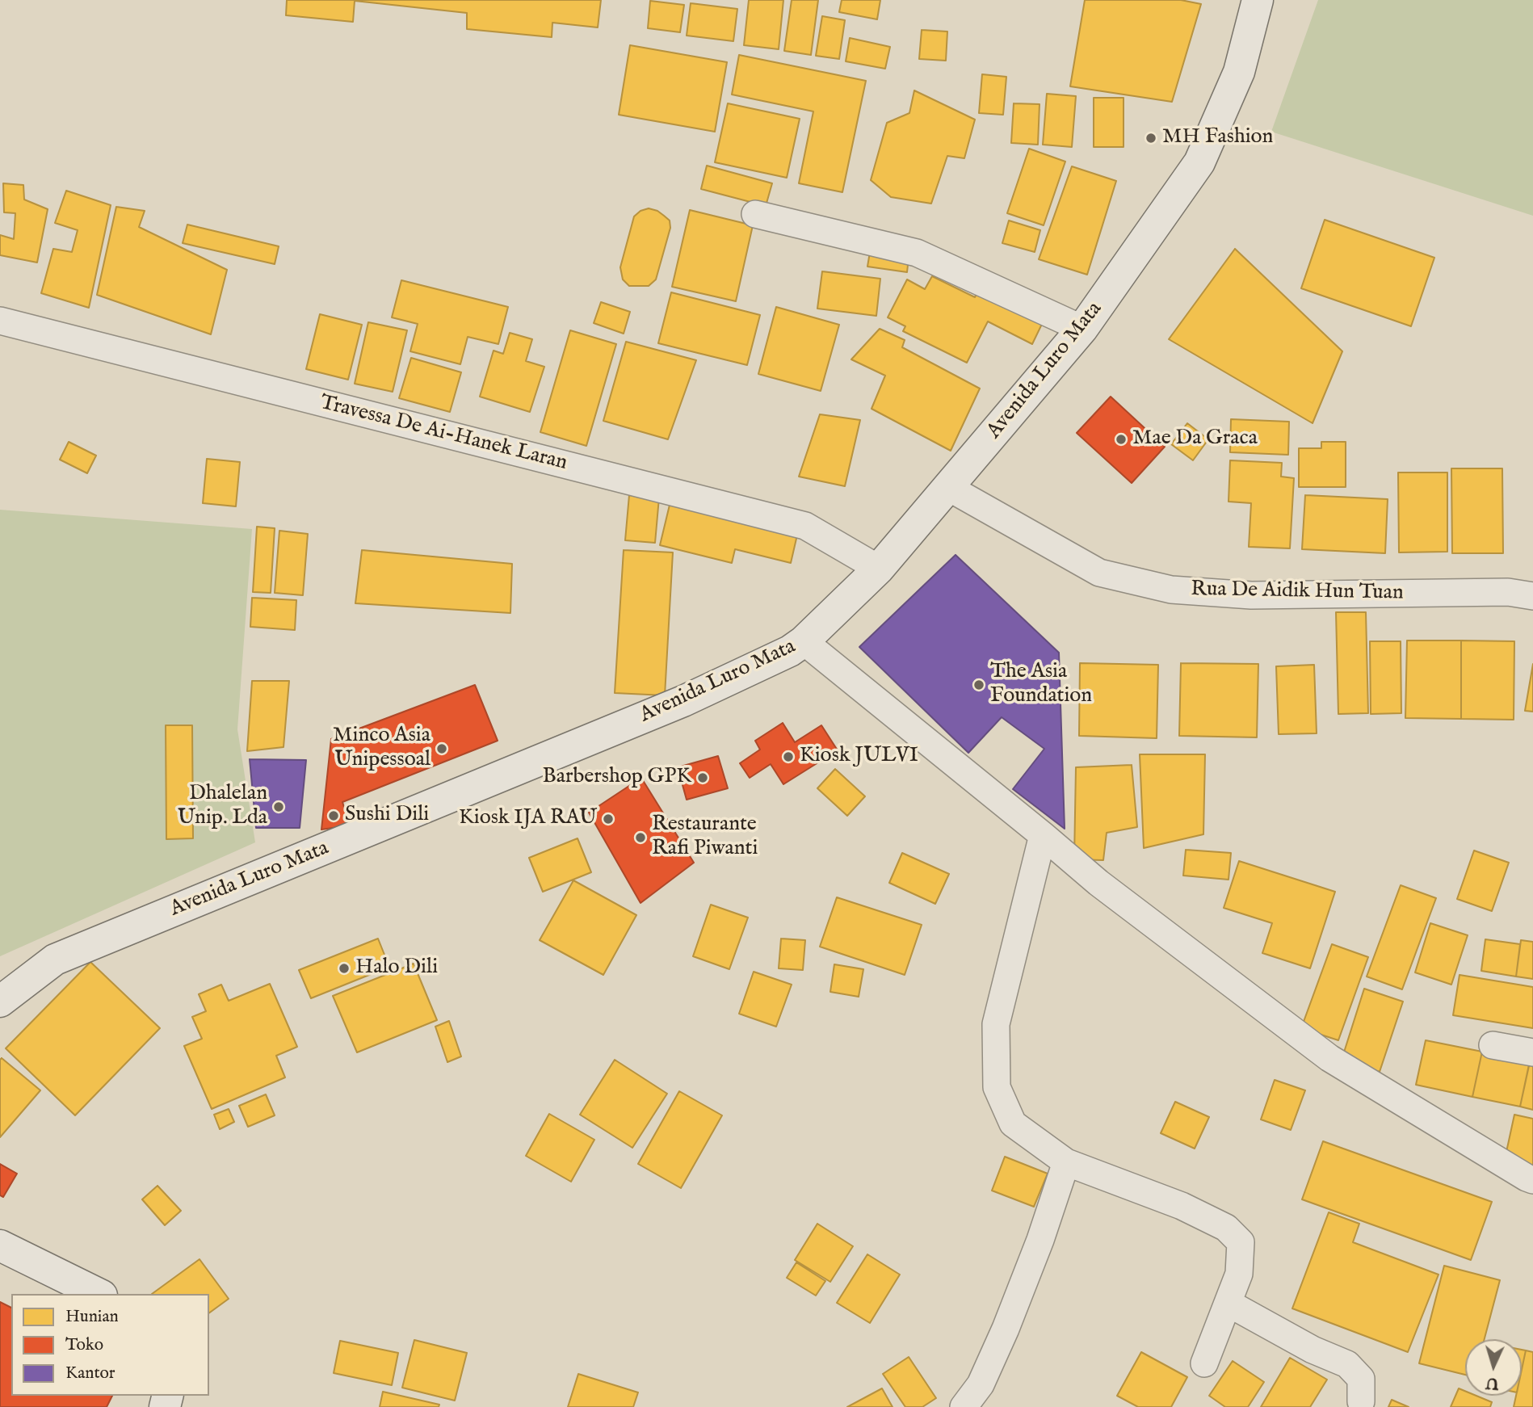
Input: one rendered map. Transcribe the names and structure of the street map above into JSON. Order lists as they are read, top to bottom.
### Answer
{
  "streets": {
    "main road": ["Avenida Luro Mata"],
    "street": ["Travessa De Ai-Hanek Laran", "Rua De Aidik Hun Tuan"]
  },
  "crossings": [
    ["Avenida Luro Mata", "Travessa De Ai-Hanek Laran"],
    ["Avenida Luro Mata", "Rua De Aidik Hun Tuan"]
  ],
  "places": [
    "MH Fashion",
    "Mae Da Graca",
    "The Asia Foundation",
    "Minco Asia Unipessoal",
    "Kiosk JULVI",
    "Barbershop GPK",
    "Dhalelan Unip. Lda",
    "Sushi Dili",
    "Kiosk IJA RAU",
    "Restaurante Rafi Piwanti",
    "Halo Dili"
  ],
  "legend": ["Hunian", "Toko", "Kantor"],
  "north": "bottom"
}
